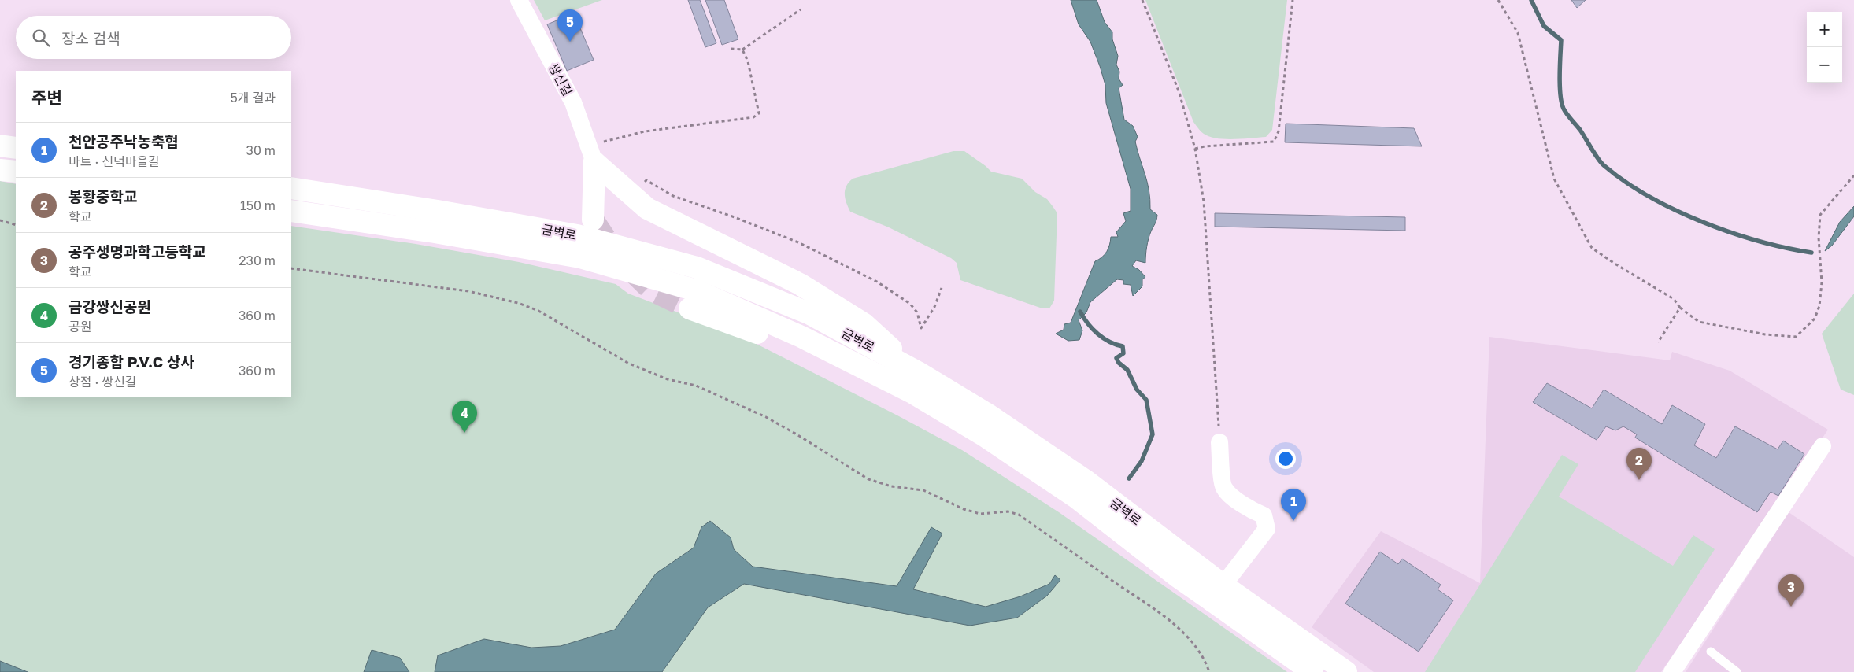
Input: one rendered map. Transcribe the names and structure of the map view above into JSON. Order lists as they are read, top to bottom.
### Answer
{
  "streets": {
    "main road": ["금벽로"],
    "street": ["쌍신길"]
  },
  "page": {
    "pins": [
      "5",
      "4",
      "2",
      "1",
      "3"
    ],
    "map_buttons": ["+", "−"],
    "search": "장소 검색",
    "heading": ["주변", "5개 결과"],
    "list": [
      {
        "mark": "1",
        "name": "천안공주낙농축협",
        "note": "마트 · 신덕마을길",
        "value": "30 m"
      },
      {
        "mark": "2",
        "name": "봉황중학교",
        "note": "학교",
        "value": "150 m"
      },
      {
        "mark": "3",
        "name": "공주생명과학고등학교",
        "note": "학교",
        "value": "230 m"
      },
      {
        "mark": "4",
        "name": "금강쌍신공원",
        "note": "공원",
        "value": "360 m"
      },
      {
        "mark": "5",
        "name": "경기종합 P.V.C 상사",
        "note": "상점 · 쌍신길",
        "value": "360 m"
      }
    ]
  }
}
